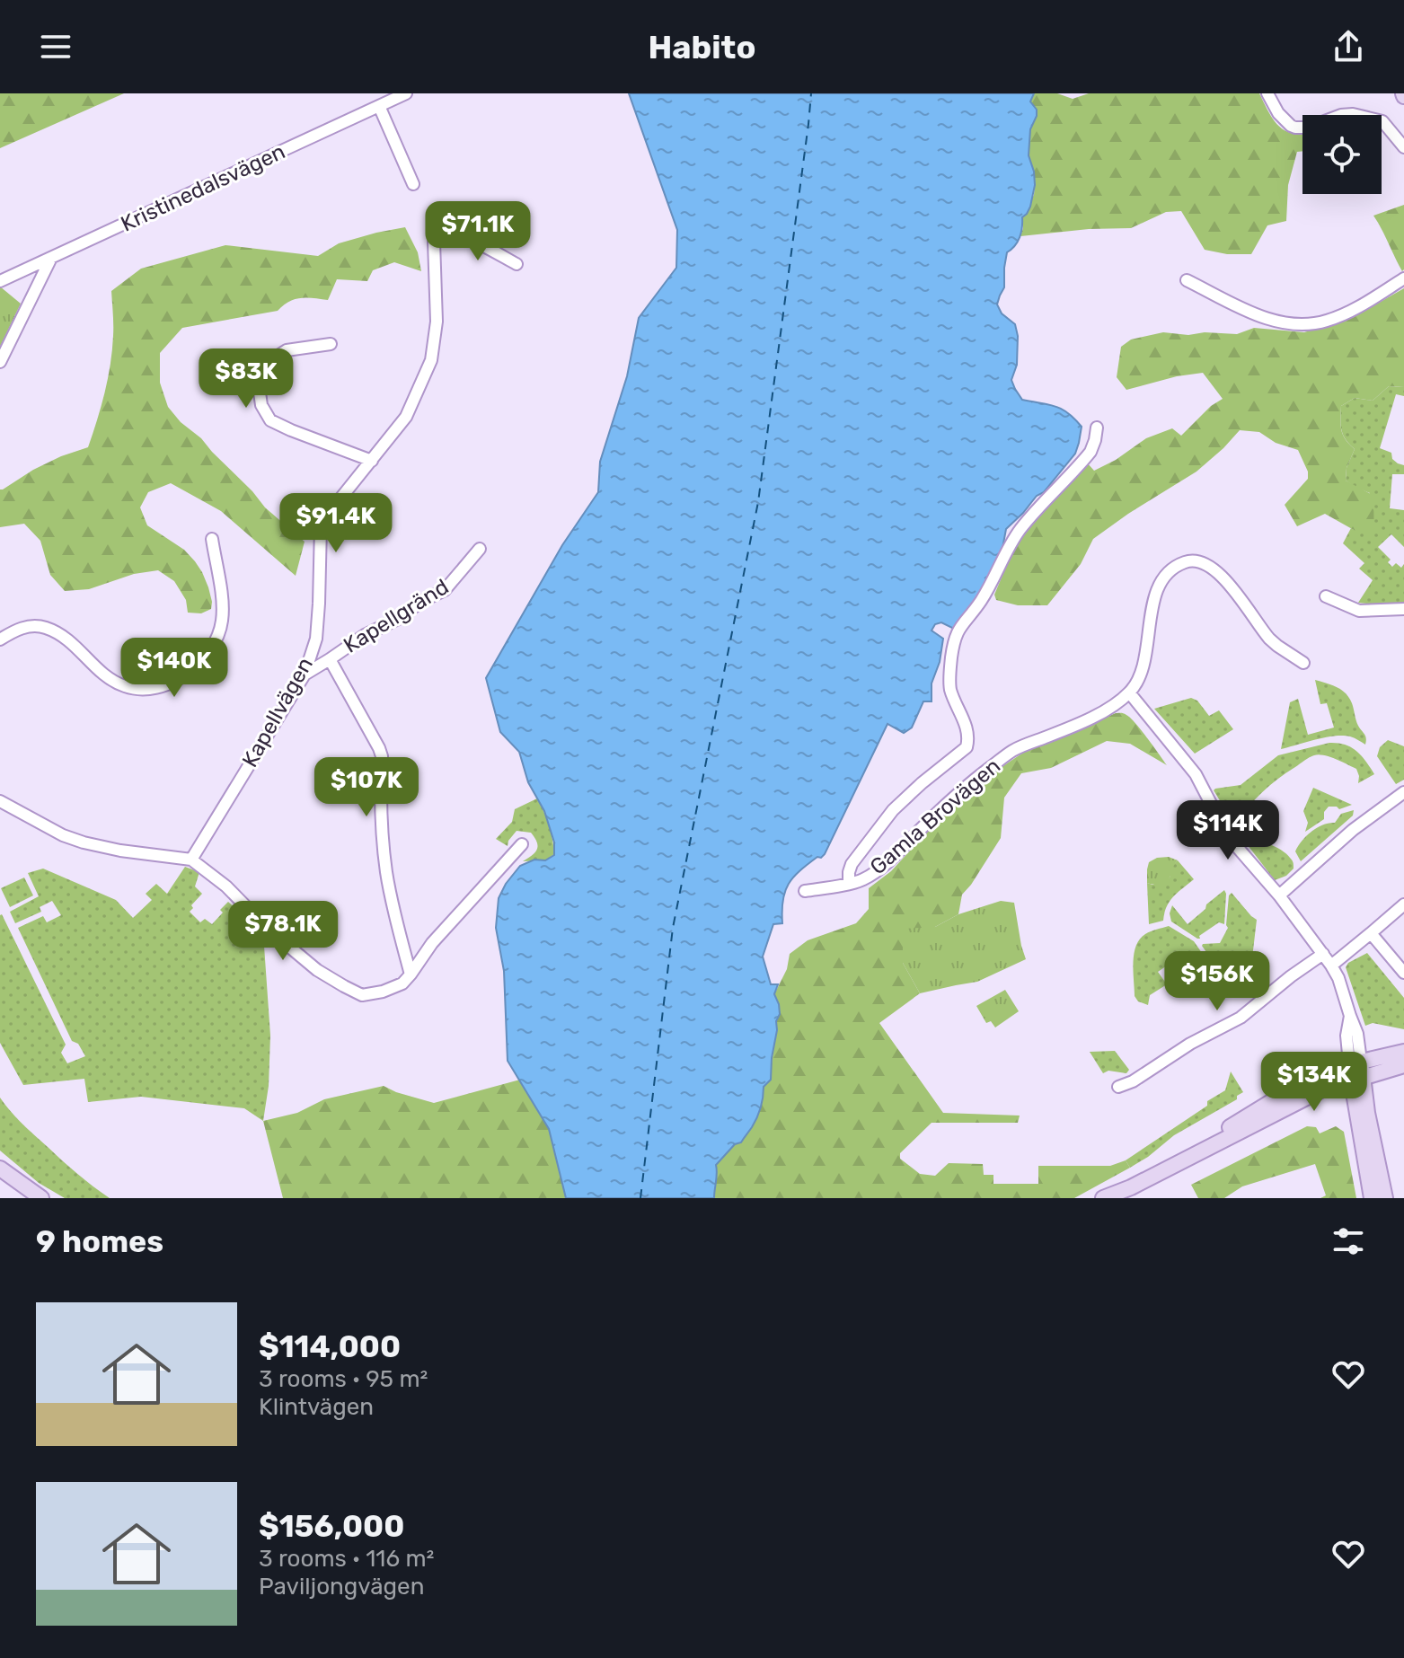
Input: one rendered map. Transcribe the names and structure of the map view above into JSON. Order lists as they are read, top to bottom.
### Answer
{
  "streets": {
    "street": [
      "Kristinedalsvägen",
      "Kapellgränd",
      "Kapellvägen",
      "Gamla Brovägen"
    ]
  },
  "crossings": [
    ["Kapellgränd", "Kapellvägen"]
  ],
  "page": {
    "header": "Habito",
    "price": [
      "$71.1K",
      "$83K",
      "$91.4K",
      "$140K",
      "$107K",
      "$114K",
      "$78.1K",
      "$156K",
      "$134K"
    ],
    "heading": "9 homes",
    "list": [
      {
        "name": "$114,000",
        "note": "3 rooms · 95 m² · Klintvägen"
      },
      {
        "name": "$156,000",
        "note": "3 rooms · 116 m² · Paviljongvägen"
      }
    ]
  }
}
